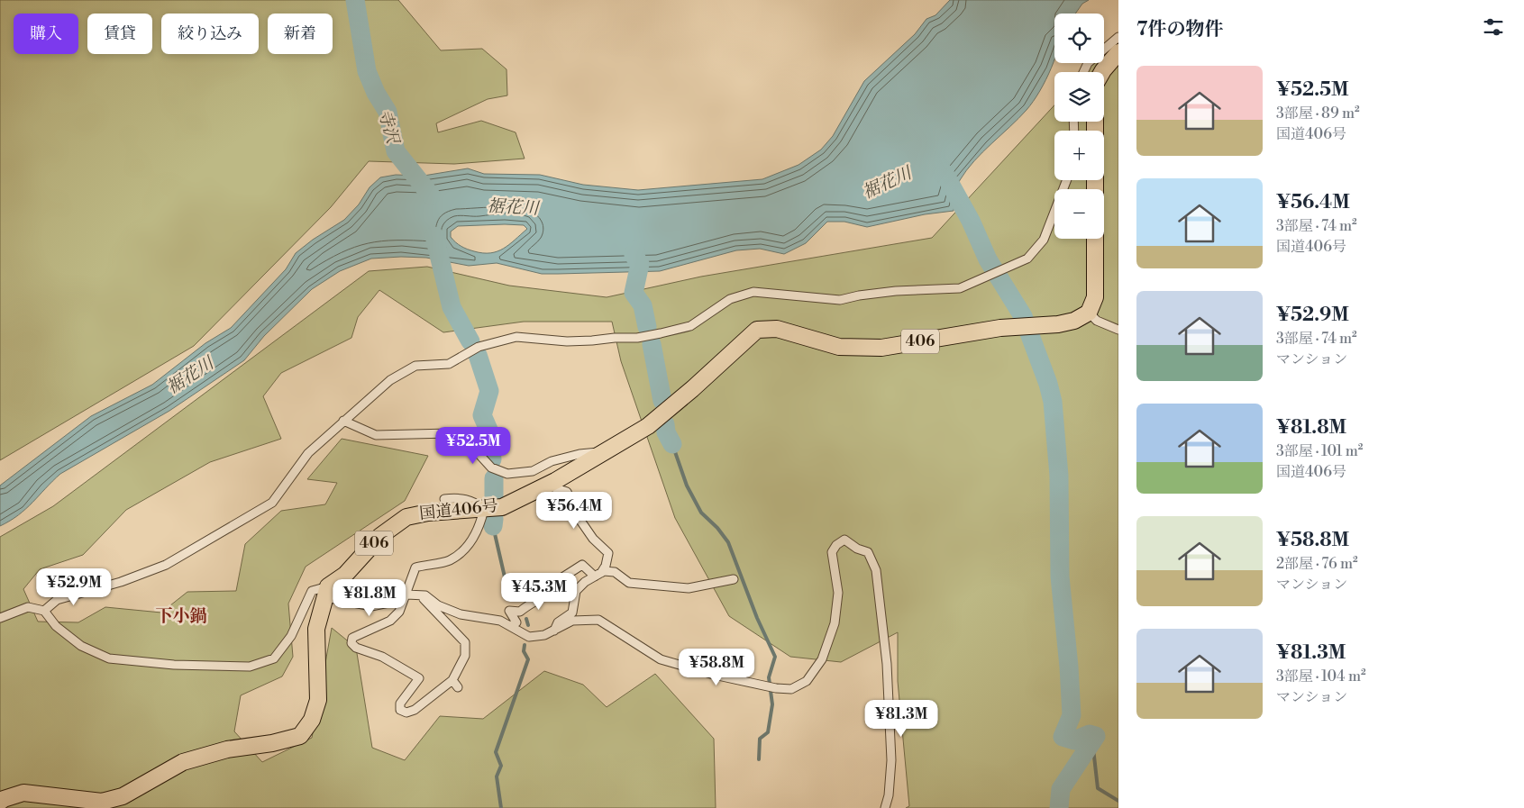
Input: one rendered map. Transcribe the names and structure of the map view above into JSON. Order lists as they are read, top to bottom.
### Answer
{
  "streets": {
    "highway": ["406", "国道406号"]
  },
  "districts": ["下小鍋"],
  "water": ["寺沢", "裾花川"],
  "page": {
    "heading": "7件の物件",
    "map_buttons": ["+", "−"],
    "chip": [
      "購入",
      "賃貸",
      "絞り込み",
      "新着"
    ],
    "list": [
      {
        "name": "¥52.5M",
        "note": "3部屋 · 89 m² · 国道406号"
      },
      {
        "name": "¥56.4M",
        "note": "3部屋 · 74 m² · 国道406号"
      },
      {
        "name": "¥52.9M",
        "note": "3部屋 · 74 m² · マンション"
      },
      {
        "name": "¥81.8M",
        "note": "3部屋 · 101 m² · 国道406号"
      },
      {
        "name": "¥58.8M",
        "note": "2部屋 · 76 m² · マンション"
      },
      {
        "name": "¥81.3M",
        "note": "3部屋 · 104 m² · マンション"
      }
    ],
    "price": [
      "¥52.5M",
      "¥56.4M",
      "¥52.9M",
      "¥45.3M",
      "¥81.8M",
      "¥58.8M",
      "¥81.3M"
    ]
  }
}
